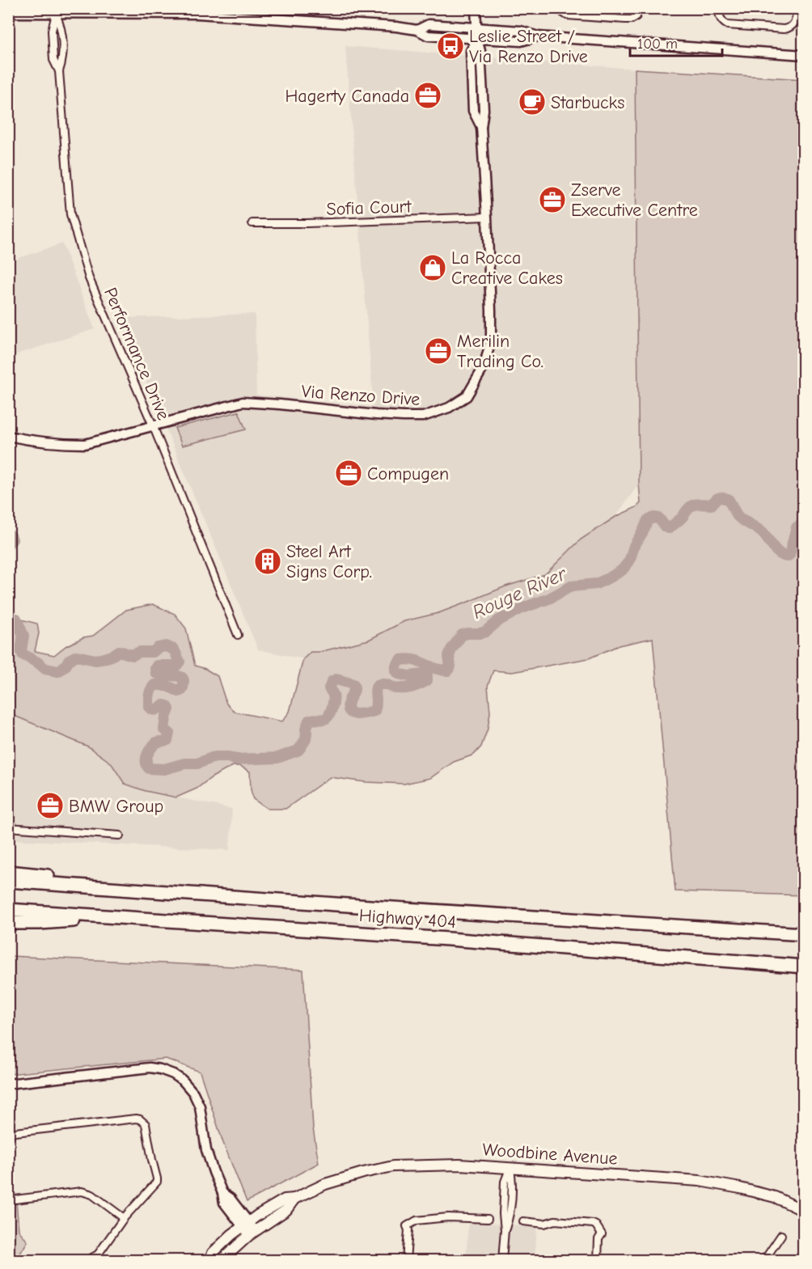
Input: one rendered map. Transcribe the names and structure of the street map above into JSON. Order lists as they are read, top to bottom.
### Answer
{
  "streets": {
    "highway": ["Highway 404"],
    "main road": ["Woodbine Avenue"],
    "street": ["Sofia Court", "Performance Drive", "Via Renzo Drive"]
  },
  "crossings": [
    ["Sofia Court", "Via Renzo Drive"],
    ["Performance Drive", "Via Renzo Drive"]
  ],
  "water": ["Rouge River"],
  "places": {
    "bus stop": ["Leslie Street / Via Renzo Drive"],
    "office": [
      "Hagerty Canada",
      "Zserve Executive Centre",
      "Merilin Trading Co.",
      "Compugen",
      "BMW Group"
    ],
    "cafe": ["Starbucks"],
    "shop": ["La Rocca Creative Cakes"],
    "building": ["Steel Art Signs Corp."]
  },
  "scale_bar": "100 m"
}
